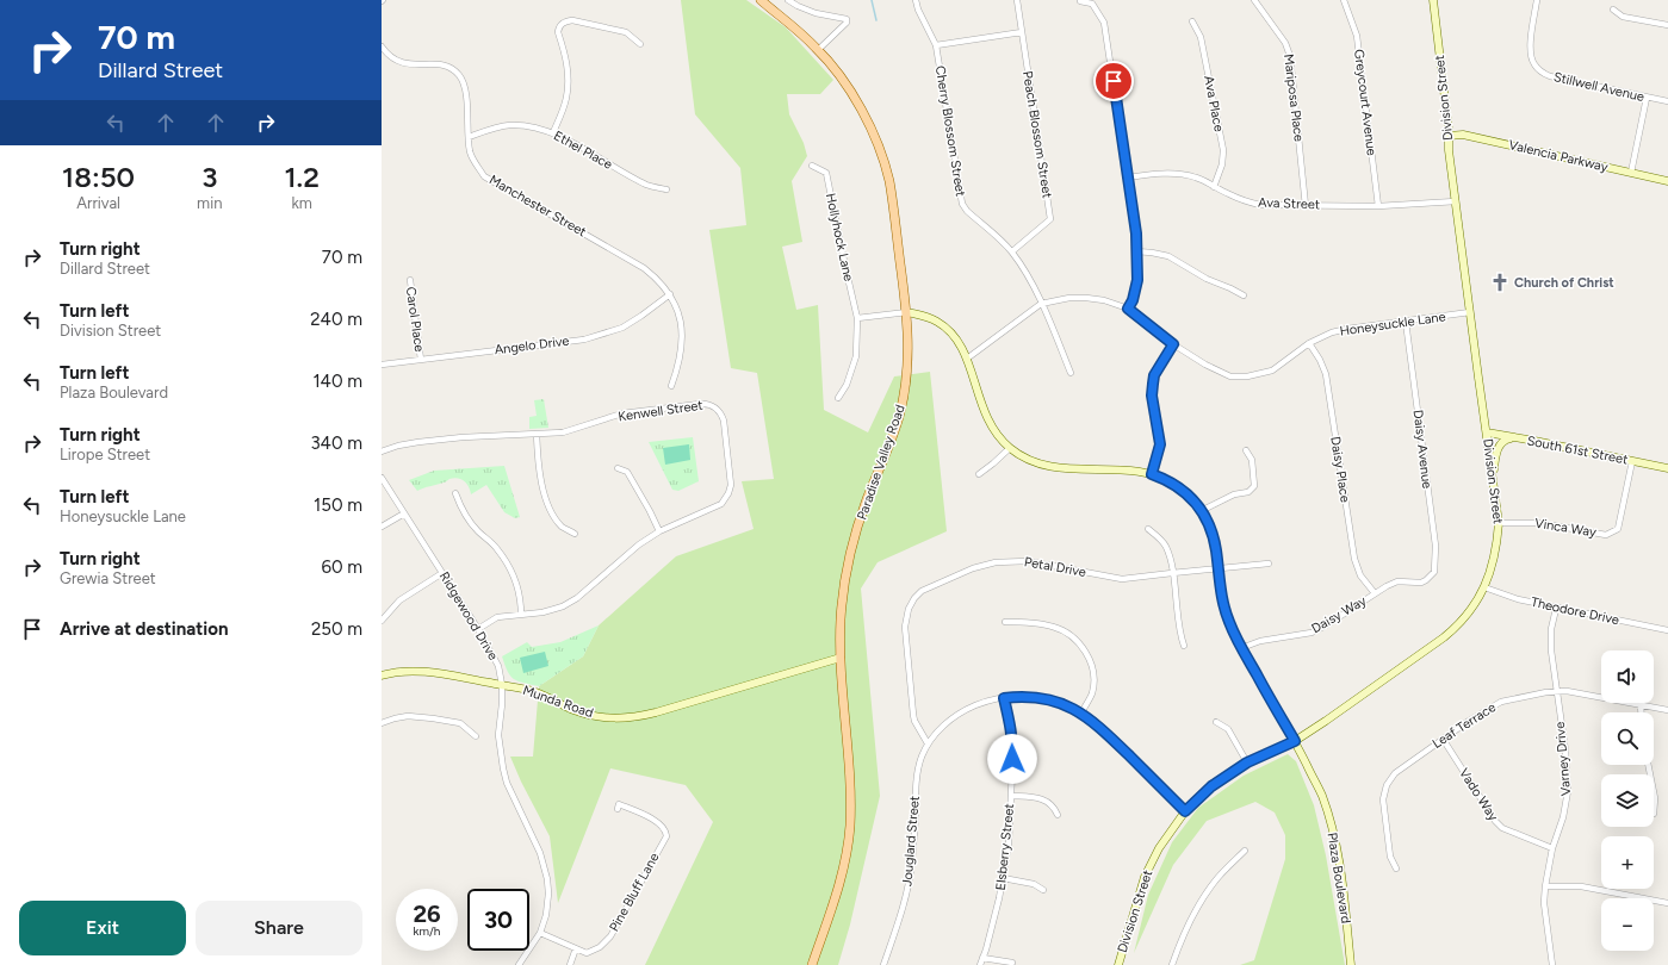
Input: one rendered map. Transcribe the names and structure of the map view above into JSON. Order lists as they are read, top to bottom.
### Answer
{
  "streets": {
    "main road": [
      "Division Street",
      "Valencia Parkway",
      "South 61st Street",
      "Paradise Valley Road",
      "Munda Road",
      "Plaza Boulevard"
    ],
    "street": [
      "Stillwell Avenue",
      "Mariposa Place",
      "Greycourt Avenue",
      "Ava Place",
      "Cherry Blossom Street",
      "Peach Blossom Street",
      "Ethel Place",
      "Ava Street",
      "Manchester Street",
      "Hollyhock Lane",
      "Carol Place",
      "Honeysuckle Lane",
      "Angelo Drive",
      "Kenwell Street",
      "Daisy Avenue",
      "Daisy Place",
      "Vinca Way",
      "Petal Drive",
      "Theodore Drive",
      "Daisy Way",
      "Ridgewood Drive",
      "Leaf Terrace",
      "Varney Drive",
      "Vado Way",
      "Jouglard Street",
      "Elsberry Street",
      "Pine Bluff Lane"
    ]
  },
  "crossings": [
    ["Mariposa Place", "Ava Street"],
    ["Division Street", "Valencia Parkway"],
    ["Division Street", "Ava Street"],
    ["Division Street", "Honeysuckle Lane"],
    ["Division Street", "South 61st Street"],
    ["Division Street", "Vinca Way"],
    ["Division Street", "Theodore Drive"],
    ["Division Street", "Plaza Boulevard"],
    ["Greycourt Avenue", "Ava Street"],
    ["Ava Place", "Ava Street"],
    ["Cherry Blossom Street", "Peach Blossom Street"],
    ["Cherry Blossom Street", "Honeysuckle Lane"],
    ["Ethel Place", "Manchester Street"],
    ["Manchester Street", "Angelo Drive"],
    ["Carol Place", "Angelo Drive"],
    ["Honeysuckle Lane", "Daisy Avenue"],
    ["Honeysuckle Lane", "Daisy Place"],
    ["Kenwell Street", "Ridgewood Drive"],
    ["Daisy Avenue", "Daisy Way"],
    ["South 61st Street", "Vinca Way"],
    ["Paradise Valley Road", "Munda Road"],
    ["Daisy Place", "Daisy Way"],
    ["Petal Drive", "Jouglard Street"],
    ["Petal Drive", "Plaza Boulevard"],
    ["Theodore Drive", "Varney Drive"],
    ["Daisy Way", "Plaza Boulevard"],
    ["Ridgewood Drive", "Munda Road"],
    ["Ridgewood Drive", "Pine Bluff Lane"],
    ["Leaf Terrace", "Varney Drive"],
    ["Leaf Terrace", "Vado Way"],
    ["Varney Drive", "Vado Way"]
  ],
  "places": {
    "church": ["Church of Christ"]
  },
  "page": {
    "turn": ["70 m", "Dillard Street"],
    "eta": [
      "18:50",
      "Arrival",
      "3",
      "min",
      "1.2",
      "km"
    ],
    "list": [
      {
        "name": "Turn right",
        "note": "Dillard Street",
        "value": "70 m"
      },
      {
        "name": "Turn left",
        "note": "Division Street",
        "value": "240 m"
      },
      {
        "name": "Turn left",
        "note": "Plaza Boulevard",
        "value": "140 m"
      },
      {
        "name": "Turn right",
        "note": "Lirope Street",
        "value": "340 m"
      },
      {
        "name": "Turn left",
        "note": "Honeysuckle Lane",
        "value": "150 m"
      },
      {
        "name": "Turn right",
        "note": "Grewia Street",
        "value": "60 m"
      },
      {
        "name": "Arrive at destination",
        "value": "250 m"
      }
    ],
    "map_buttons": ["+", "−"],
    "speed": "26 km/h",
    "limit": "30",
    "buttons": ["Exit", "Share"]
  }
}
